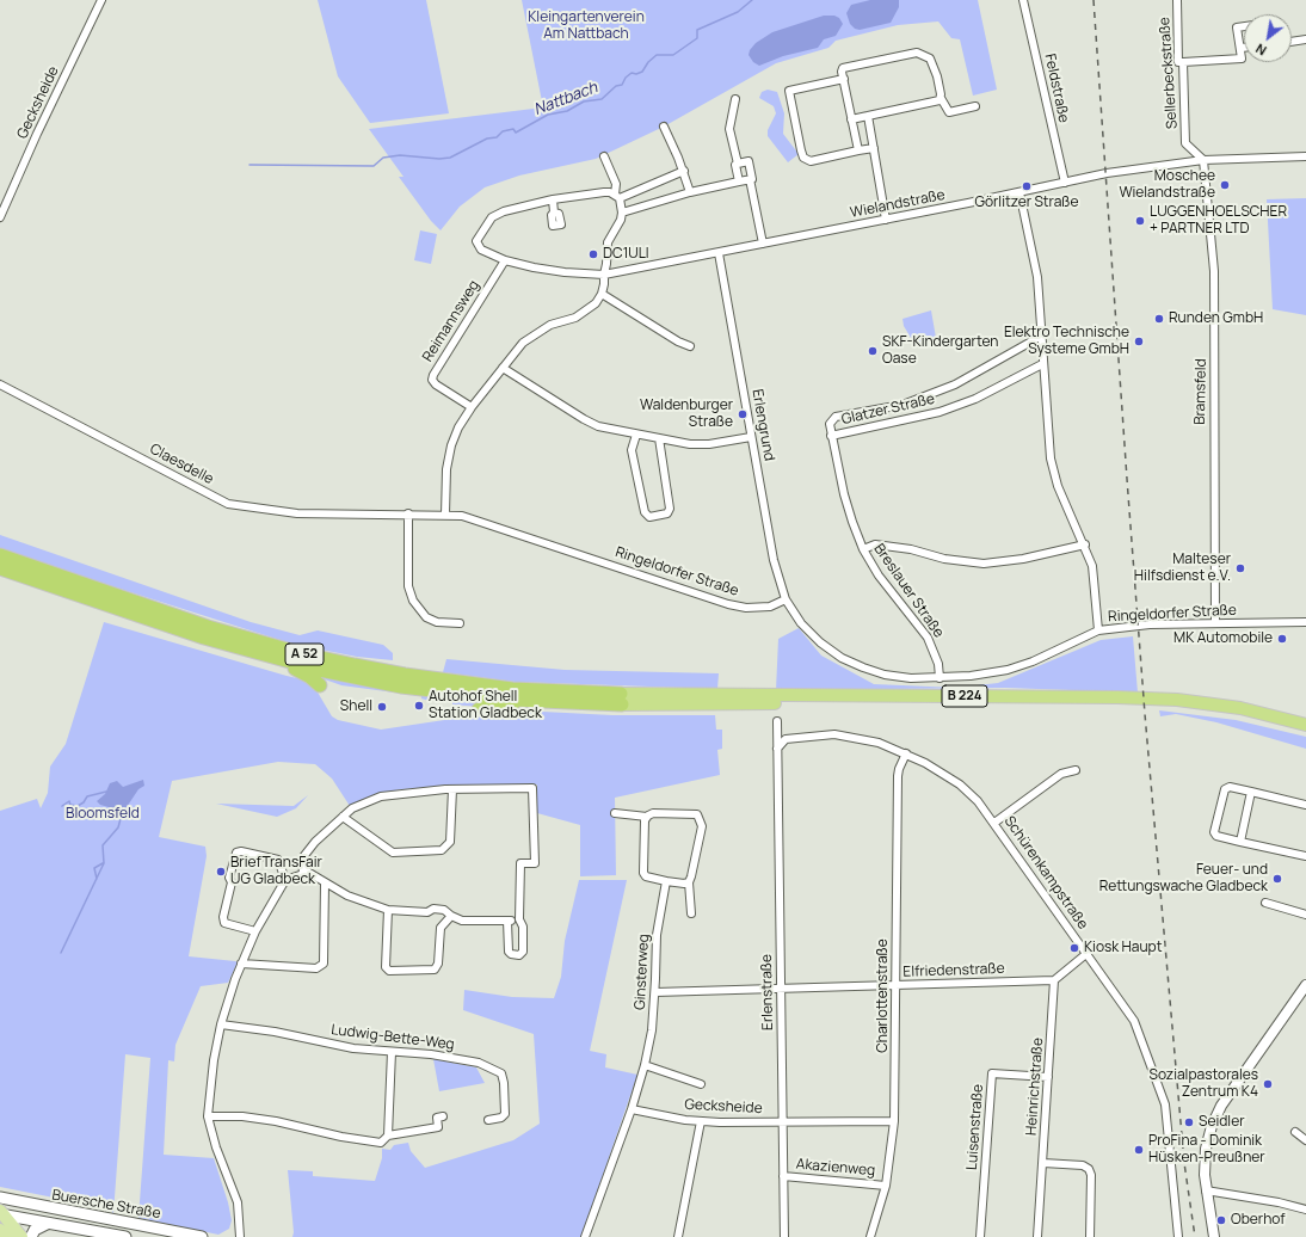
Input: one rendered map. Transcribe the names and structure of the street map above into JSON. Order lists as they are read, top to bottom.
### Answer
{
  "streets": {
    "highway": ["A 52", "B 224"],
    "main road": ["Buersche Straße"],
    "street": [
      "Sellerbeckstraße",
      "Feldstraße",
      "Gecksheide",
      "Wielandstraße",
      "Reimannsweg",
      "Bramsfeld",
      "Glatzer Straße",
      "Erlengrund",
      "Claesdelle",
      "Ringeldorfer Straße",
      "Breslauer Straße",
      "Schürenkampstraße",
      "Elfriedenstraße",
      "Ginsterweg",
      "Erlenstraße",
      "Charlottenstraße",
      "Ludwig-Bette-Weg",
      "Heinrichstraße",
      "Luisenstraße",
      "Akazienweg"
    ]
  },
  "crossings": [
    ["Sellerbeckstraße", "Wielandstraße"],
    ["Sellerbeckstraße", "Bramsfeld"],
    ["Feldstraße", "Wielandstraße"],
    ["Gecksheide", "Ginsterweg"],
    ["Gecksheide", "Erlenstraße"],
    ["Gecksheide", "Charlottenstraße"],
    ["Wielandstraße", "Reimannsweg"],
    ["Wielandstraße", "Bramsfeld"],
    ["Wielandstraße", "Erlengrund"],
    ["Bramsfeld", "Ringeldorfer Straße"],
    ["Glatzer Straße", "Breslauer Straße"],
    ["Erlengrund", "Ringeldorfer Straße"],
    ["Claesdelle", "Ringeldorfer Straße"],
    ["Ringeldorfer Straße", "Breslauer Straße"],
    ["A 52", "B 224"],
    ["Schürenkampstraße", "Erlenstraße"],
    ["Schürenkampstraße", "Charlottenstraße"],
    ["Elfriedenstraße", "Ginsterweg"],
    ["Elfriedenstraße", "Erlenstraße"],
    ["Elfriedenstraße", "Charlottenstraße"],
    ["Elfriedenstraße", "Heinrichstraße"],
    ["Erlenstraße", "Akazienweg"],
    ["Charlottenstraße", "Akazienweg"],
    ["Heinrichstraße", "Luisenstraße"]
  ],
  "water": ["Nattbach"],
  "parks": ["Kleingartenverein Am Nattbach", "Bloomsfeld"],
  "places": [
    "Moschee Wielandstraße",
    "Görlitzer Straße",
    "LUGGENHOELSCHER + PARTNER LTD",
    "DC1ULI",
    "Runden GmbH",
    "Elektro Technische Systeme GmbH",
    "SKF-Kindergarten Oase",
    "Waldenburger Straße",
    "Malteser Hilfsdienst e.V.",
    "MK Automobile",
    "Autohof Shell Station Gladbeck",
    "Shell",
    "BriefTransFair UG Gladbeck",
    "Feuer- und Rettungswache Gladbeck",
    "Kiosk Haupt",
    "Sozialpastorales Zentrum K4",
    "Seidler",
    "ProFina - Dominik Hüsken-Preußner",
    "Oberhof"
  ],
  "north": "bottom left"
}
